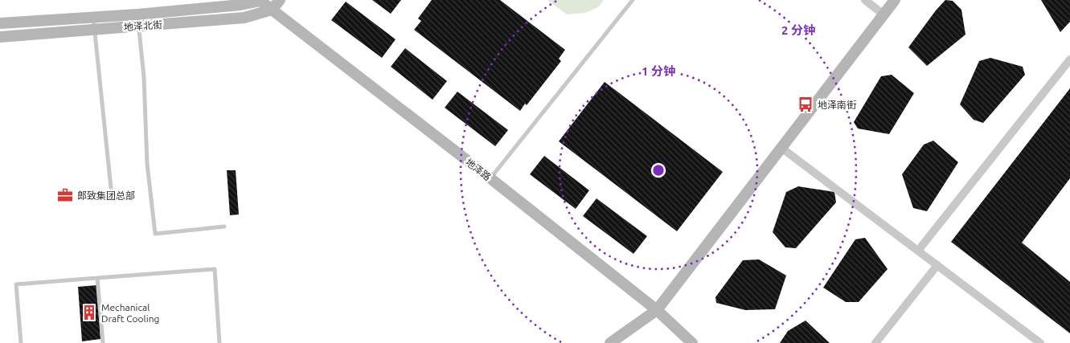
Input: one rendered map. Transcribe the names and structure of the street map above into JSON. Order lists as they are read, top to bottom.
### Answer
{
  "streets": {
    "street": ["地泽北街", "地泽路"]
  },
  "crossings": [
    ["地泽北街", "地泽路"]
  ],
  "places": {
    "bus stop": ["地泽南街"],
    "office": ["郎致集团总部"],
    "building": ["Mechanical Draft Cooling"]
  },
  "rings": ["2 分钟", "1 分钟"]
}
